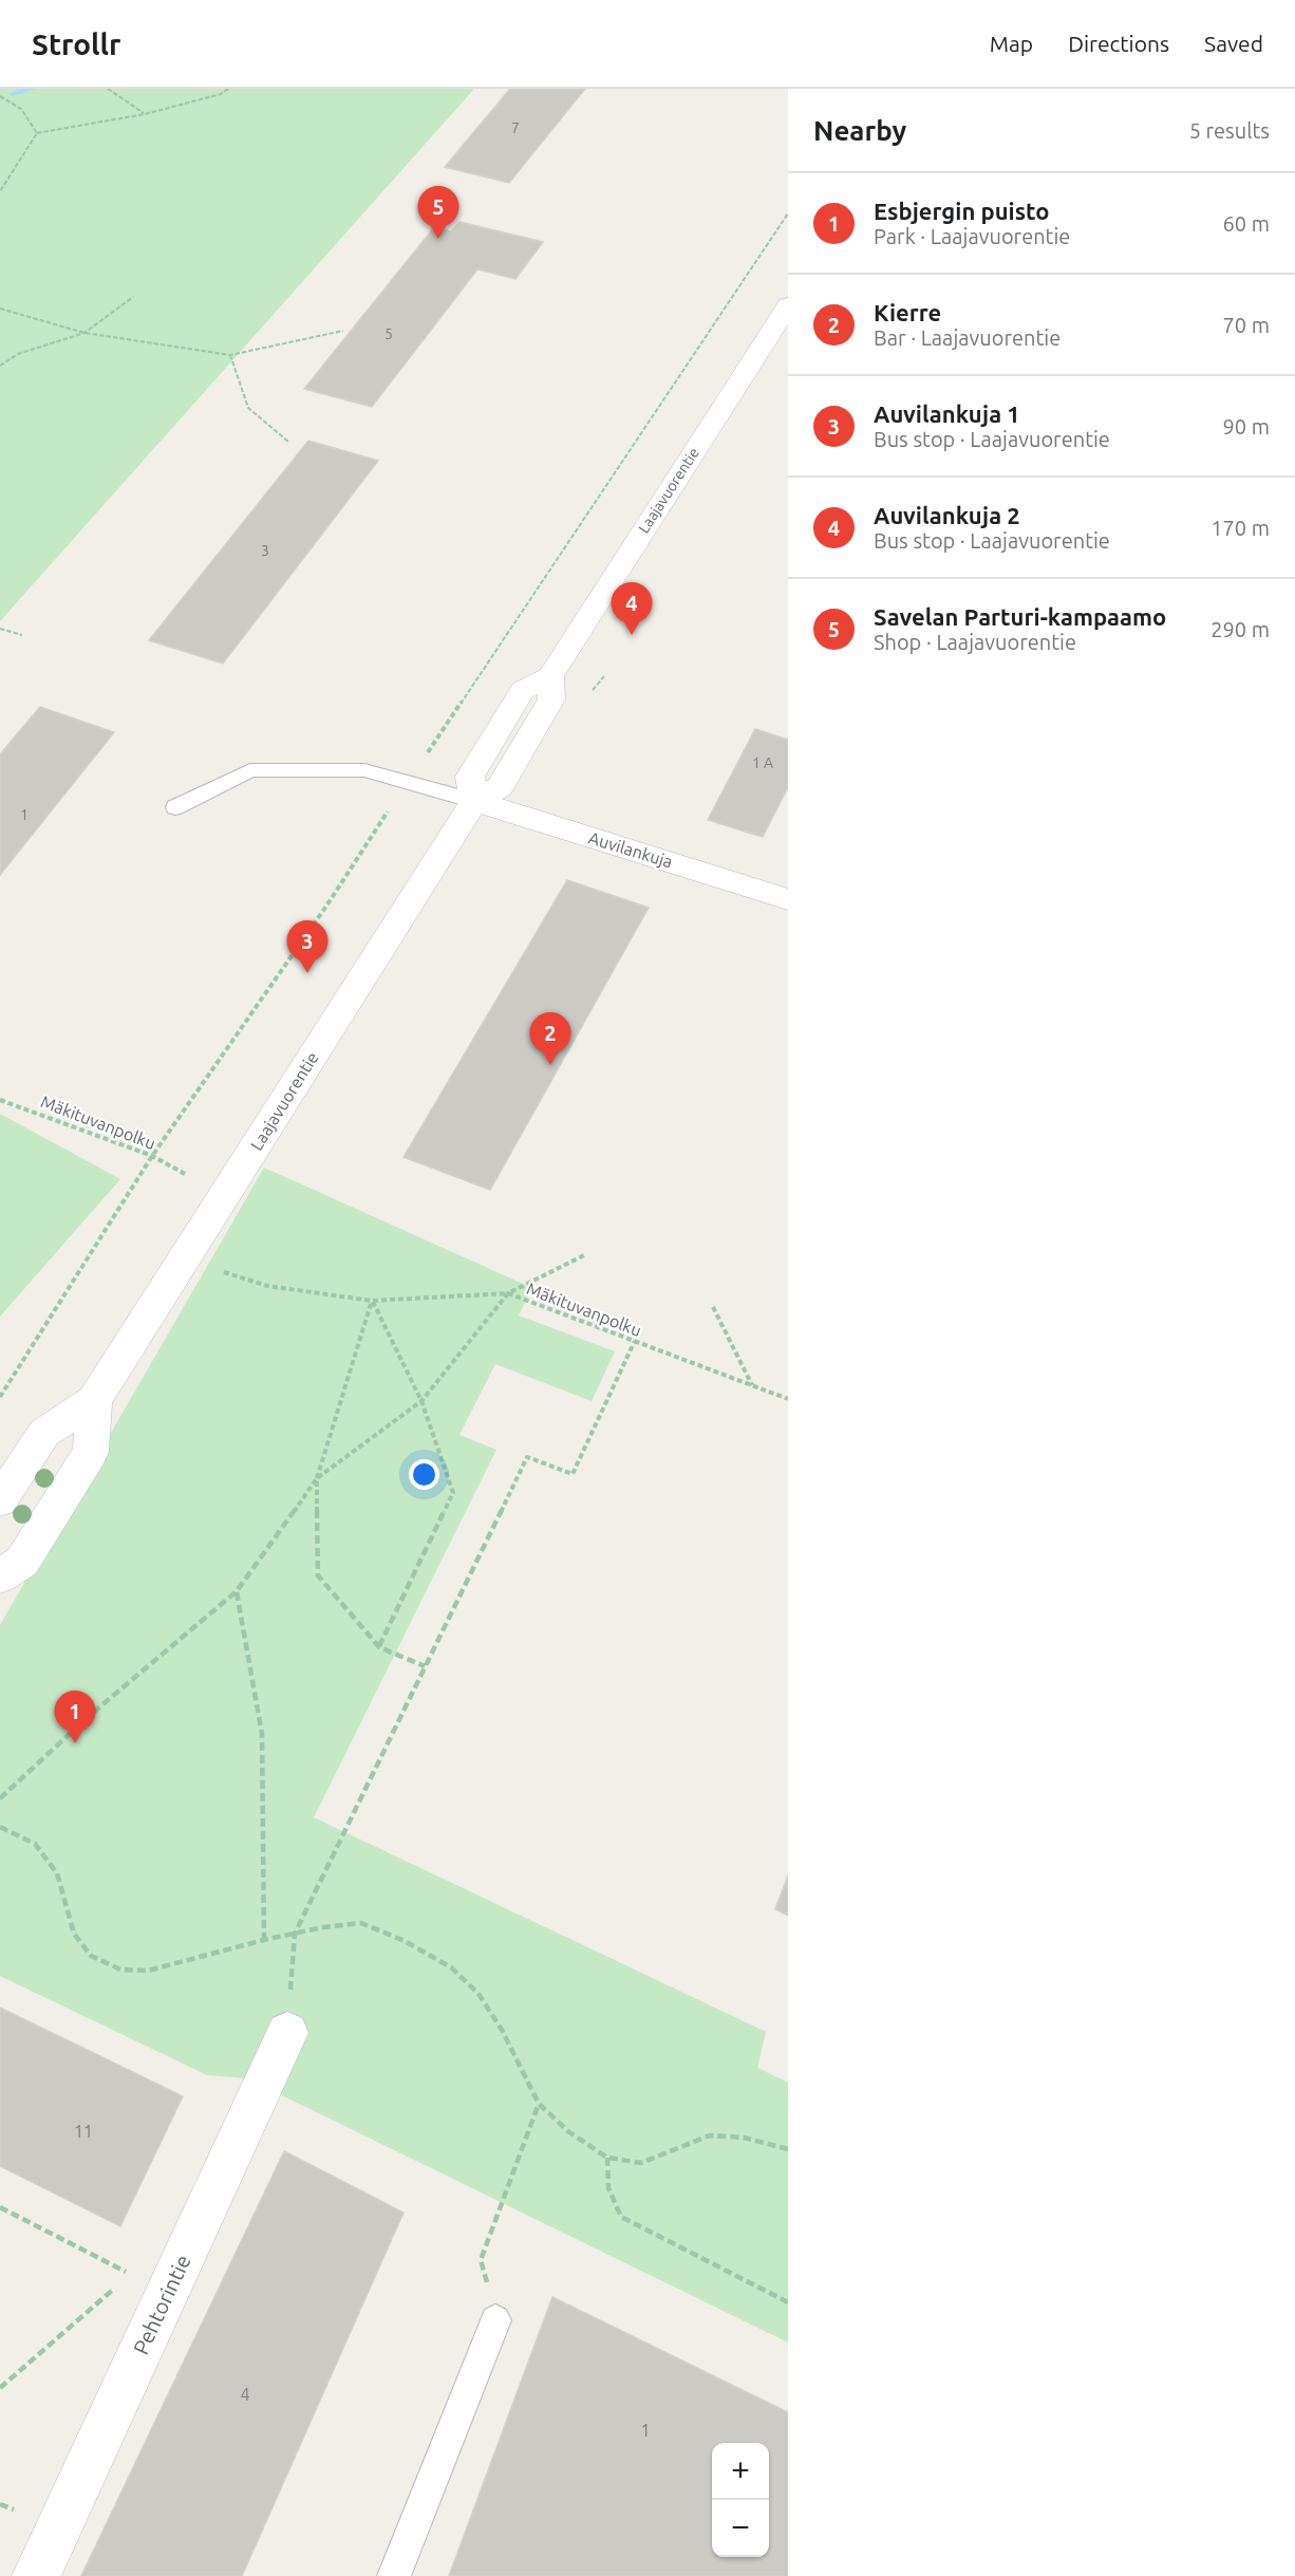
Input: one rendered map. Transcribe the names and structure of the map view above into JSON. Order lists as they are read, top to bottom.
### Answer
{
  "streets": {
    "main road": ["Laajavuorentie", "Auvilankuja", "Pehtorintie"],
    "path": ["Mäkituvanpolku"]
  },
  "crossings": [
    ["Laajavuorentie", "Auvilankuja"]
  ],
  "house_numbers": [
    "7",
    "5",
    "3",
    "1 A",
    "1",
    "11",
    "4",
    "1"
  ],
  "page": {
    "header": "Strollr",
    "nav": ["Map", "Directions", "Saved"],
    "heading": ["Nearby", "5 results"],
    "list": [
      {
        "mark": "1",
        "name": "Esbjergin puisto",
        "note": "Park · Laajavuorentie",
        "value": "60 m"
      },
      {
        "mark": "2",
        "name": "Kierre",
        "note": "Bar · Laajavuorentie",
        "value": "70 m"
      },
      {
        "mark": "3",
        "name": "Auvilankuja 1",
        "note": "Bus stop · Laajavuorentie",
        "value": "90 m"
      },
      {
        "mark": "4",
        "name": "Auvilankuja 2",
        "note": "Bus stop · Laajavuorentie",
        "value": "170 m"
      },
      {
        "mark": "5",
        "name": "Savelan Parturi-kampaamo",
        "note": "Shop · Laajavuorentie",
        "value": "290 m"
      }
    ],
    "pins": [
      "5",
      "4",
      "3",
      "2",
      "1"
    ],
    "map_buttons": ["+", "−"]
  }
}
